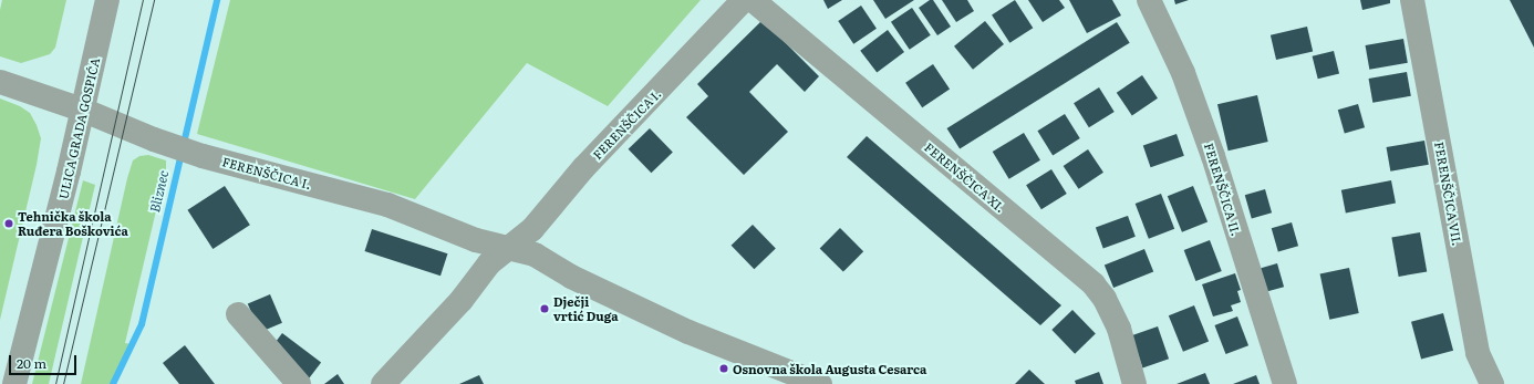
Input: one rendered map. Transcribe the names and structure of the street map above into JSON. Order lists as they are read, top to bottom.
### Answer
{
  "streets": {
    "street": [
      "FERENŠČICA I.",
      "ULICA GRADA GOSPIĆA",
      "FERENŠČICA XI.",
      "FERENŠČICA II.",
      "FERENŠČICA VII."
    ]
  },
  "crossings": [
    ["FERENŠČICA I.", "ULICA GRADA GOSPIĆA"]
  ],
  "water": ["Bliznec"],
  "places": ["Tehnička škola Ruđera Boškovića", "Dječji vrtić Duga", "Osnovna škola Augusta Cesarca"],
  "scale_bar": "20 m"
}
